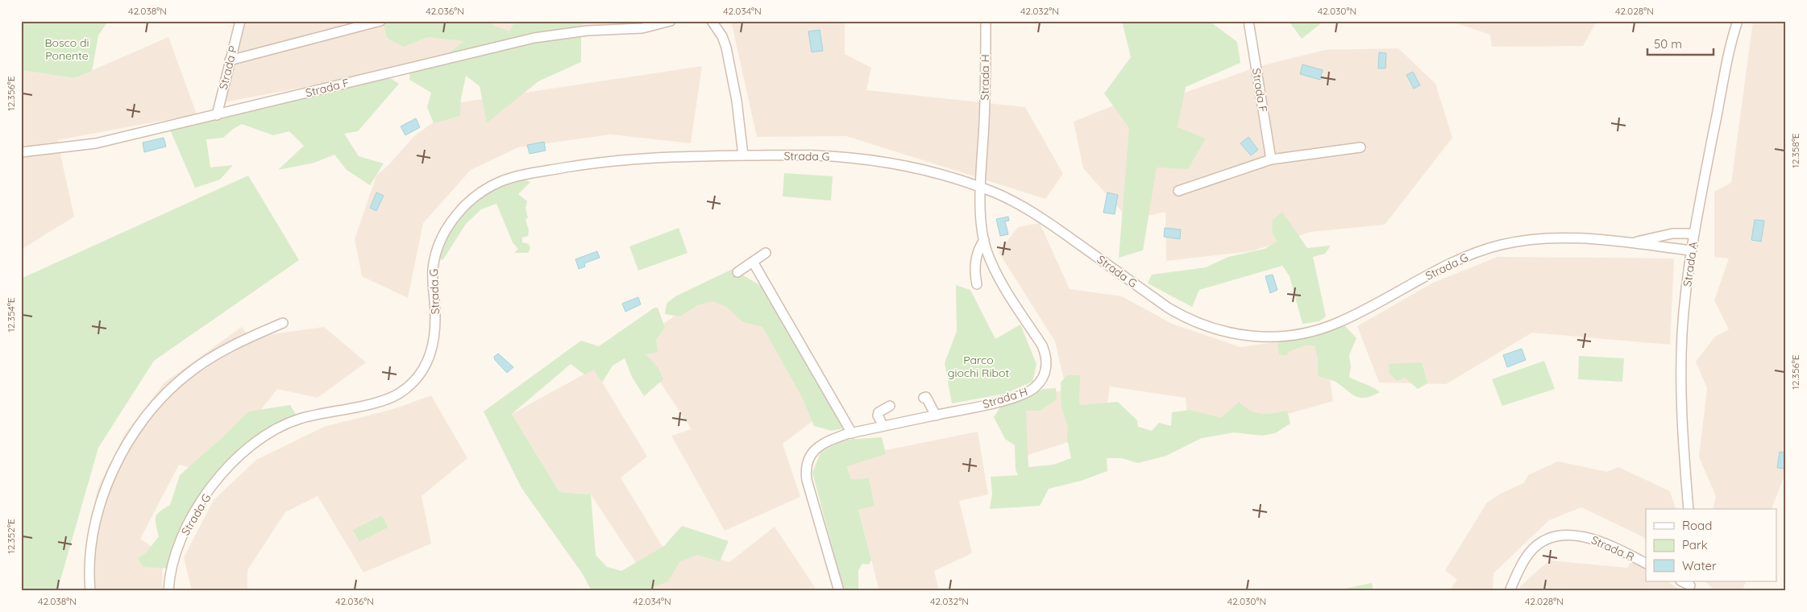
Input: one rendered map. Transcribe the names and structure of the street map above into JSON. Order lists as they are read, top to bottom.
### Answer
{
  "streets": {
    "street": [
      "Strada P",
      "Strada H",
      "Strada F",
      "Strada G",
      "Strada A",
      "Strada R"
    ]
  },
  "crossings": [
    ["Strada P", "Strada F"],
    ["Strada H", "Strada G"],
    ["Strada G", "Strada A"]
  ],
  "parks": ["Bosco di Ponente", "Parco giochi Ribot"],
  "legend": ["Road", "Park", "Water"],
  "scale_bar": "50 m",
  "coordinates": [
    "42.038°N",
    "42.036°N",
    "42.034°N",
    "42.032°N",
    "42.030°N",
    "42.028°N",
    "12.356°E",
    "12.358°E",
    "12.354°E",
    "12.352°E"
  ]
}
